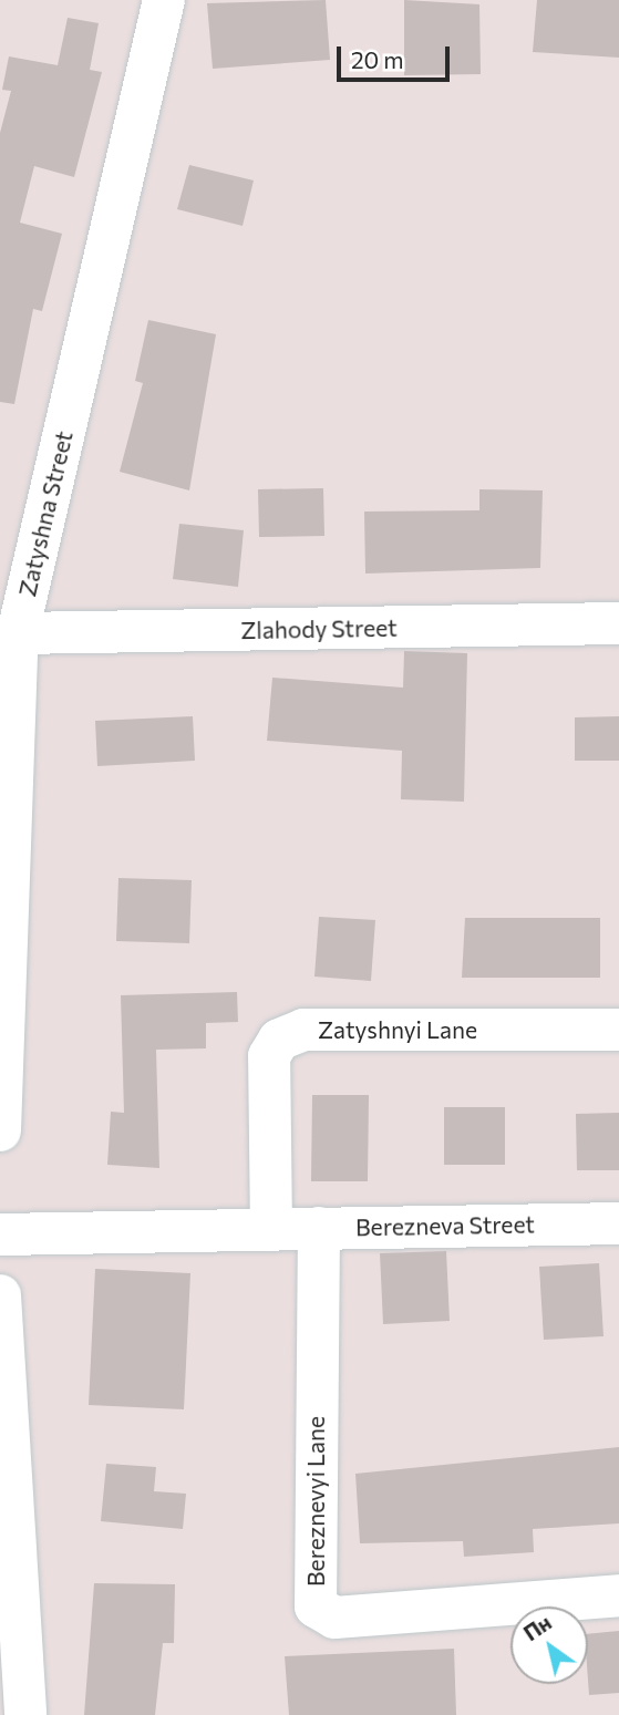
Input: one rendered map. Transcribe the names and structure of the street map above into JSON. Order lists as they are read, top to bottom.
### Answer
{
  "streets": {
    "street": [
      "Zatyshna Street",
      "Zlahody Street",
      "Zatyshnyi Lane",
      "Berezneva Street",
      "Bereznevyi Lane"
    ]
  },
  "crossings": [
    ["Zatyshna Street", "Zlahody Street"],
    ["Zatyshnyi Lane", "Berezneva Street"],
    ["Berezneva Street", "Bereznevyi Lane"]
  ],
  "scale_bar": "20 m",
  "north": "top left"
}
